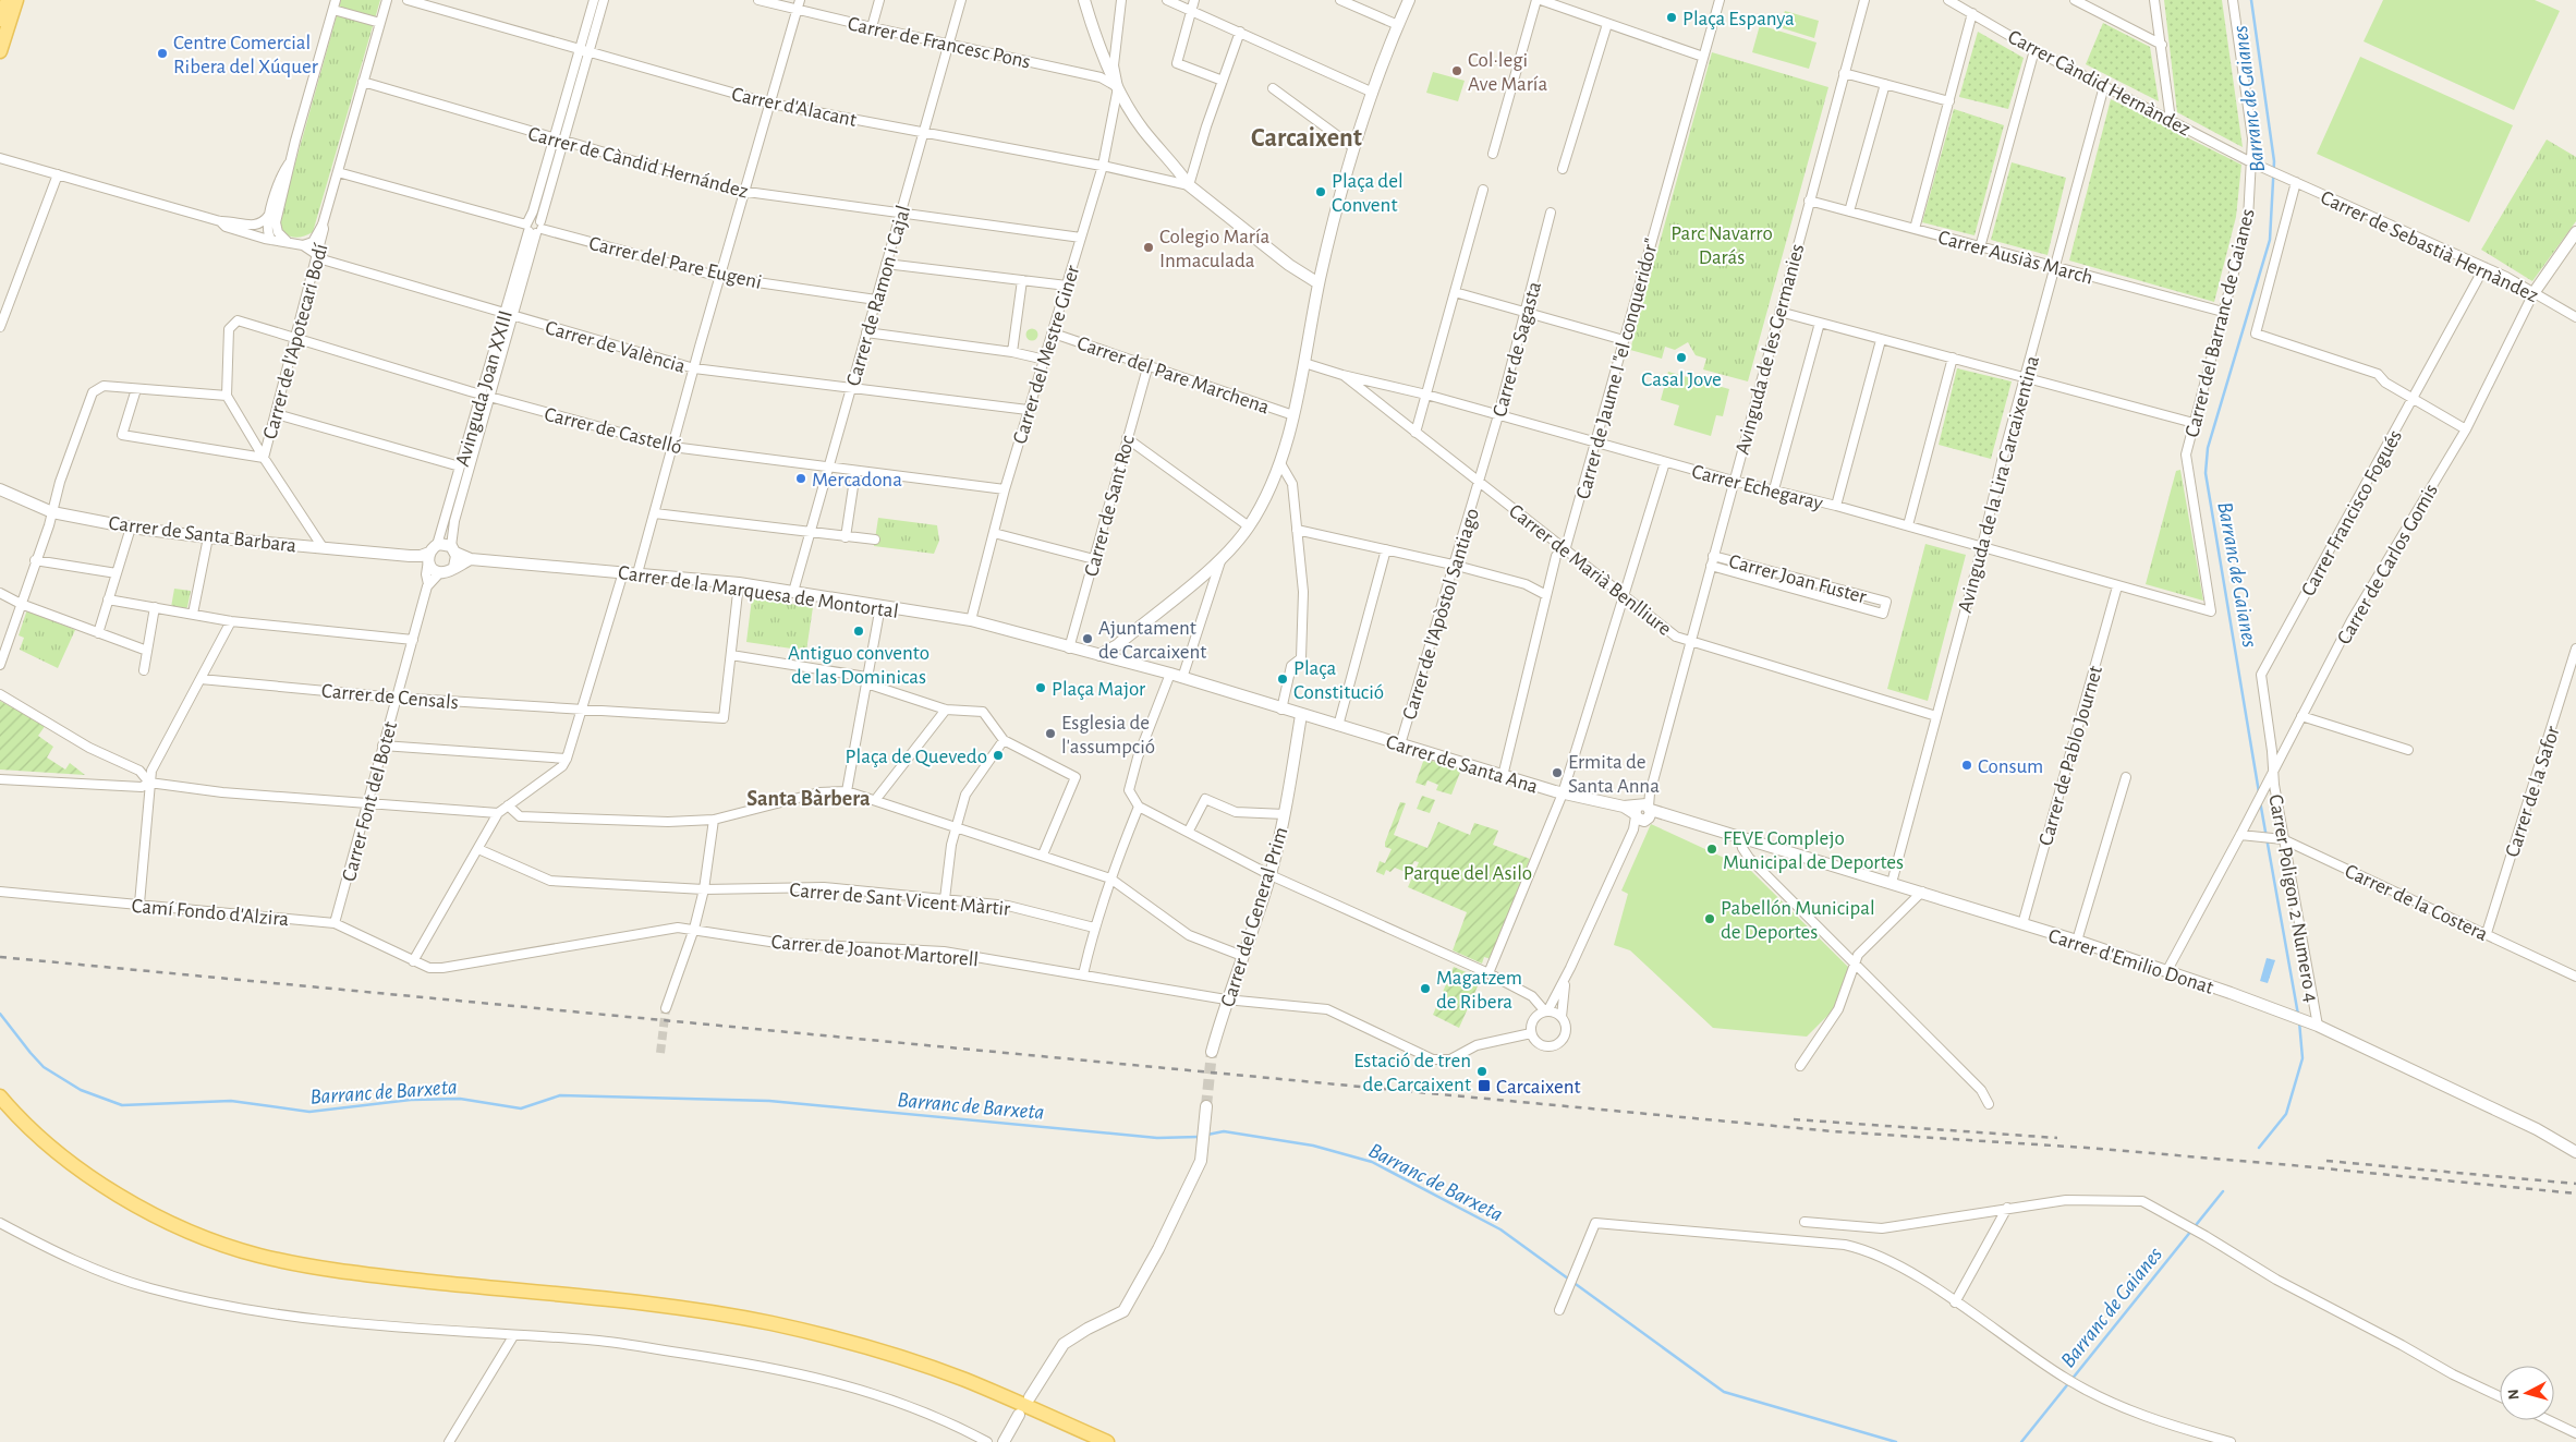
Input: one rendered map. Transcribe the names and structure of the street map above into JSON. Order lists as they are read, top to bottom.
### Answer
{
  "streets": {
    "street": [
      "Carrer de Francesc Pons",
      "Carrer Càndid Hernàndez",
      "Carrer d'Alacant",
      "Carrer de Càndid Hernández",
      "Carrer de Sebastià Hernàndez",
      "Carrer Ausiàs March",
      "Carrer del Pare Eugeni",
      "Carrer de Ramon i Cajal",
      "Carrer del Barranc de Gaianes",
      "Carrer de l'Apotecari Bodí",
      "Carrer de València",
      "Carrer de Sagasta",
      "Avinguda de les Germanies",
      "Carrer del Mestre Giner",
      "Carrer de Jaume I \"el conqueridor\"",
      "Carrer del Pare Marchena",
      "Avinguda Joan XXIII",
      "Carrer de Castelló",
      "Avinguda de la Lira Carcaixentina",
      "Carrer Echegaray",
      "Carrer de Sant Roc",
      "Carrer Francisco Fogués",
      "Carrer de Santa Barbara",
      "Carrer de Carlos Gomis",
      "Carrer de Marià Benlliure",
      "Carrer Joan Fuster",
      "Carrer de la Marquesa de Montortal",
      "Carrer de l'Apòstol Santiago",
      "Carrer de Censals",
      "Carrer de Pablo Journet",
      "Carrer de Santa Ana",
      "Carrer de la Safor",
      "Carrer Font del Botet",
      "Carrer de Sant Vicent Màrtir",
      "Carrer Poligon 2 Numero 4",
      "Carrer de la Costera",
      "Camí Fondo d'Alzira",
      "Carrer del General Prim",
      "Carrer de Joanot Martorell",
      "Carrer d'Emilio Donat"
    ]
  },
  "crossings": [
    ["Carrer de Francesc Pons", "Carrer de Ramon i Cajal"],
    ["Carrer de Francesc Pons", "Carrer del Mestre Giner"],
    ["Carrer Càndid Hernàndez", "Carrer de Sebastià Hernàndez"],
    ["Carrer Càndid Hernàndez", "Carrer del Barranc de Gaianes"],
    ["Carrer Càndid Hernàndez", "Avinguda de la Lira Carcaixentina"],
    ["Carrer d'Alacant", "Carrer de Ramon i Cajal"],
    ["Carrer d'Alacant", "Carrer del Mestre Giner"],
    ["Carrer d'Alacant", "Avinguda Joan XXIII"],
    ["Carrer de Càndid Hernández", "Carrer de Ramon i Cajal"],
    ["Carrer de Càndid Hernández", "Carrer de l'Apotecari Bodí"],
    ["Carrer de Càndid Hernández", "Carrer del Mestre Giner"],
    ["Carrer de Càndid Hernández", "Avinguda Joan XXIII"],
    ["Carrer de Sebastià Hernàndez", "Carrer del Barranc de Gaianes"],
    ["Carrer de Sebastià Hernàndez", "Carrer Francisco Fogués"],
    ["Carrer de Sebastià Hernàndez", "Carrer de Carlos Gomis"],
    ["Carrer Ausiàs March", "Carrer del Barranc de Gaianes"],
    ["Carrer Ausiàs March", "Avinguda de les Germanies"],
    ["Carrer Ausiàs March", "Avinguda de la Lira Carcaixentina"],
    ["Carrer del Pare Eugeni", "Carrer de Ramon i Cajal"],
    ["Carrer del Pare Eugeni", "Carrer de l'Apotecari Bodí"],
    ["Carrer del Pare Eugeni", "Avinguda Joan XXIII"],
    ["Carrer de Ramon i Cajal", "Carrer de València"],
    ["Carrer de Ramon i Cajal", "Carrer de Castelló"],
    ["Carrer de Ramon i Cajal", "Carrer de la Marquesa de Montortal"],
    ["Carrer del Barranc de Gaianes", "Carrer Echegaray"],
    ["Carrer de l'Apotecari Bodí", "Carrer de València"],
    ["Carrer de l'Apotecari Bodí", "Carrer de Castelló"],
    ["Carrer de València", "Carrer del Mestre Giner"],
    ["Carrer de València", "Avinguda Joan XXIII"],
    ["Carrer de Sagasta", "Carrer Echegaray"],
    ["Carrer de Sagasta", "Carrer de Marià Benlliure"],
    ["Carrer de Sagasta", "Carrer de l'Apòstol Santiago"],
    ["Avinguda de les Germanies", "Carrer Echegaray"],
    ["Avinguda de les Germanies", "Carrer de Marià Benlliure"],
    ["Avinguda de les Germanies", "Carrer Joan Fuster"],
    ["Avinguda de les Germanies", "Carrer de Santa Ana"],
    ["Avinguda de les Germanies", "Carrer d'Emilio Donat"],
    ["Carrer del Mestre Giner", "Carrer del Pare Marchena"],
    ["Carrer del Mestre Giner", "Carrer de Castelló"],
    ["Carrer del Mestre Giner", "Carrer de la Marquesa de Montortal"],
    ["Carrer de Jaume I \"el conqueridor\"", "Carrer Echegaray"],
    ["Carrer de Jaume I \"el conqueridor\"", "Carrer de Marià Benlliure"],
    ["Carrer de Jaume I \"el conqueridor\"", "Carrer de Santa Ana"],
    ["Carrer del Pare Marchena", "Carrer de Sant Roc"],
    ["Avinguda Joan XXIII", "Carrer de Castelló"],
    ["Avinguda Joan XXIII", "Carrer de Santa Barbara"],
    ["Avinguda Joan XXIII", "Carrer de la Marquesa de Montortal"],
    ["Avinguda Joan XXIII", "Carrer Font del Botet"],
    ["Avinguda de la Lira Carcaixentina", "Carrer Echegaray"],
    ["Avinguda de la Lira Carcaixentina", "Carrer de Marià Benlliure"],
    ["Avinguda de la Lira Carcaixentina", "Carrer d'Emilio Donat"],
    ["Carrer Echegaray", "Carrer de Marià Benlliure"],
    ["Carrer Echegaray", "Carrer de Pablo Journet"],
    ["Carrer de Sant Roc", "Carrer de la Marquesa de Montortal"],
    ["Carrer Francisco Fogués", "Carrer de Carlos Gomis"],
    ["Carrer Francisco Fogués", "Carrer Poligon 2 Numero 4"],
    ["Carrer de Santa Barbara", "Carrer de la Marquesa de Montortal"],
    ["Carrer de Santa Barbara", "Carrer Font del Botet"],
    ["Carrer de Carlos Gomis", "Carrer Poligon 2 Numero 4"],
    ["Carrer de Carlos Gomis", "Carrer de la Costera"],
    ["Carrer de Carlos Gomis", "Carrer d'Emilio Donat"],
    ["Carrer de Marià Benlliure", "Carrer de l'Apòstol Santiago"],
    ["Carrer de la Marquesa de Montortal", "Carrer Font del Botet"],
    ["Carrer de l'Apòstol Santiago", "Carrer de Santa Ana"],
    ["Carrer de Censals", "Carrer Font del Botet"],
    ["Carrer de Pablo Journet", "Carrer d'Emilio Donat"],
    ["Carrer de Santa Ana", "Carrer del General Prim"],
    ["Carrer de Santa Ana", "Carrer d'Emilio Donat"],
    ["Carrer de la Safor", "Carrer de la Costera"],
    ["Carrer Font del Botet", "Camí Fondo d'Alzira"],
    ["Carrer Poligon 2 Numero 4", "Carrer de la Costera"],
    ["Carrer Poligon 2 Numero 4", "Carrer d'Emilio Donat"],
    ["Camí Fondo d'Alzira", "Carrer de Joanot Martorell"],
    ["Carrer del General Prim", "Carrer de Joanot Martorell"]
  ],
  "districts": ["Carcaixent", "Santa Bàrbera"],
  "water": ["Barranc de Gaianes", "Barranc de Barxeta"],
  "parks": ["Parc Navarro Darás", "Parque del Asilo"],
  "places": {
    "other": [
      "Plaça Espanya",
      "Centre Comercial Ribera del Xúquer",
      "Col·legi Ave María",
      "Plaça del Convent",
      "Colegio María Inmaculada",
      "Casal Jove",
      "Mercadona",
      "Antiguo convento de las Dominicas",
      "Ajuntament de Carcaixent",
      "Plaça Constitució",
      "Plaça Major",
      "Esglesia de l'assumpció",
      "Plaça de Quevedo",
      "Consum",
      "Ermita de Santa Anna",
      "FEVE Complejo Municipal de Deportes",
      "Pabellón Municipal de Deportes",
      "Magatzem de Ribera",
      "Estació de tren de Carcaixent"
    ],
    "transit": ["Carcaixent"]
  },
  "north": "left"
}
